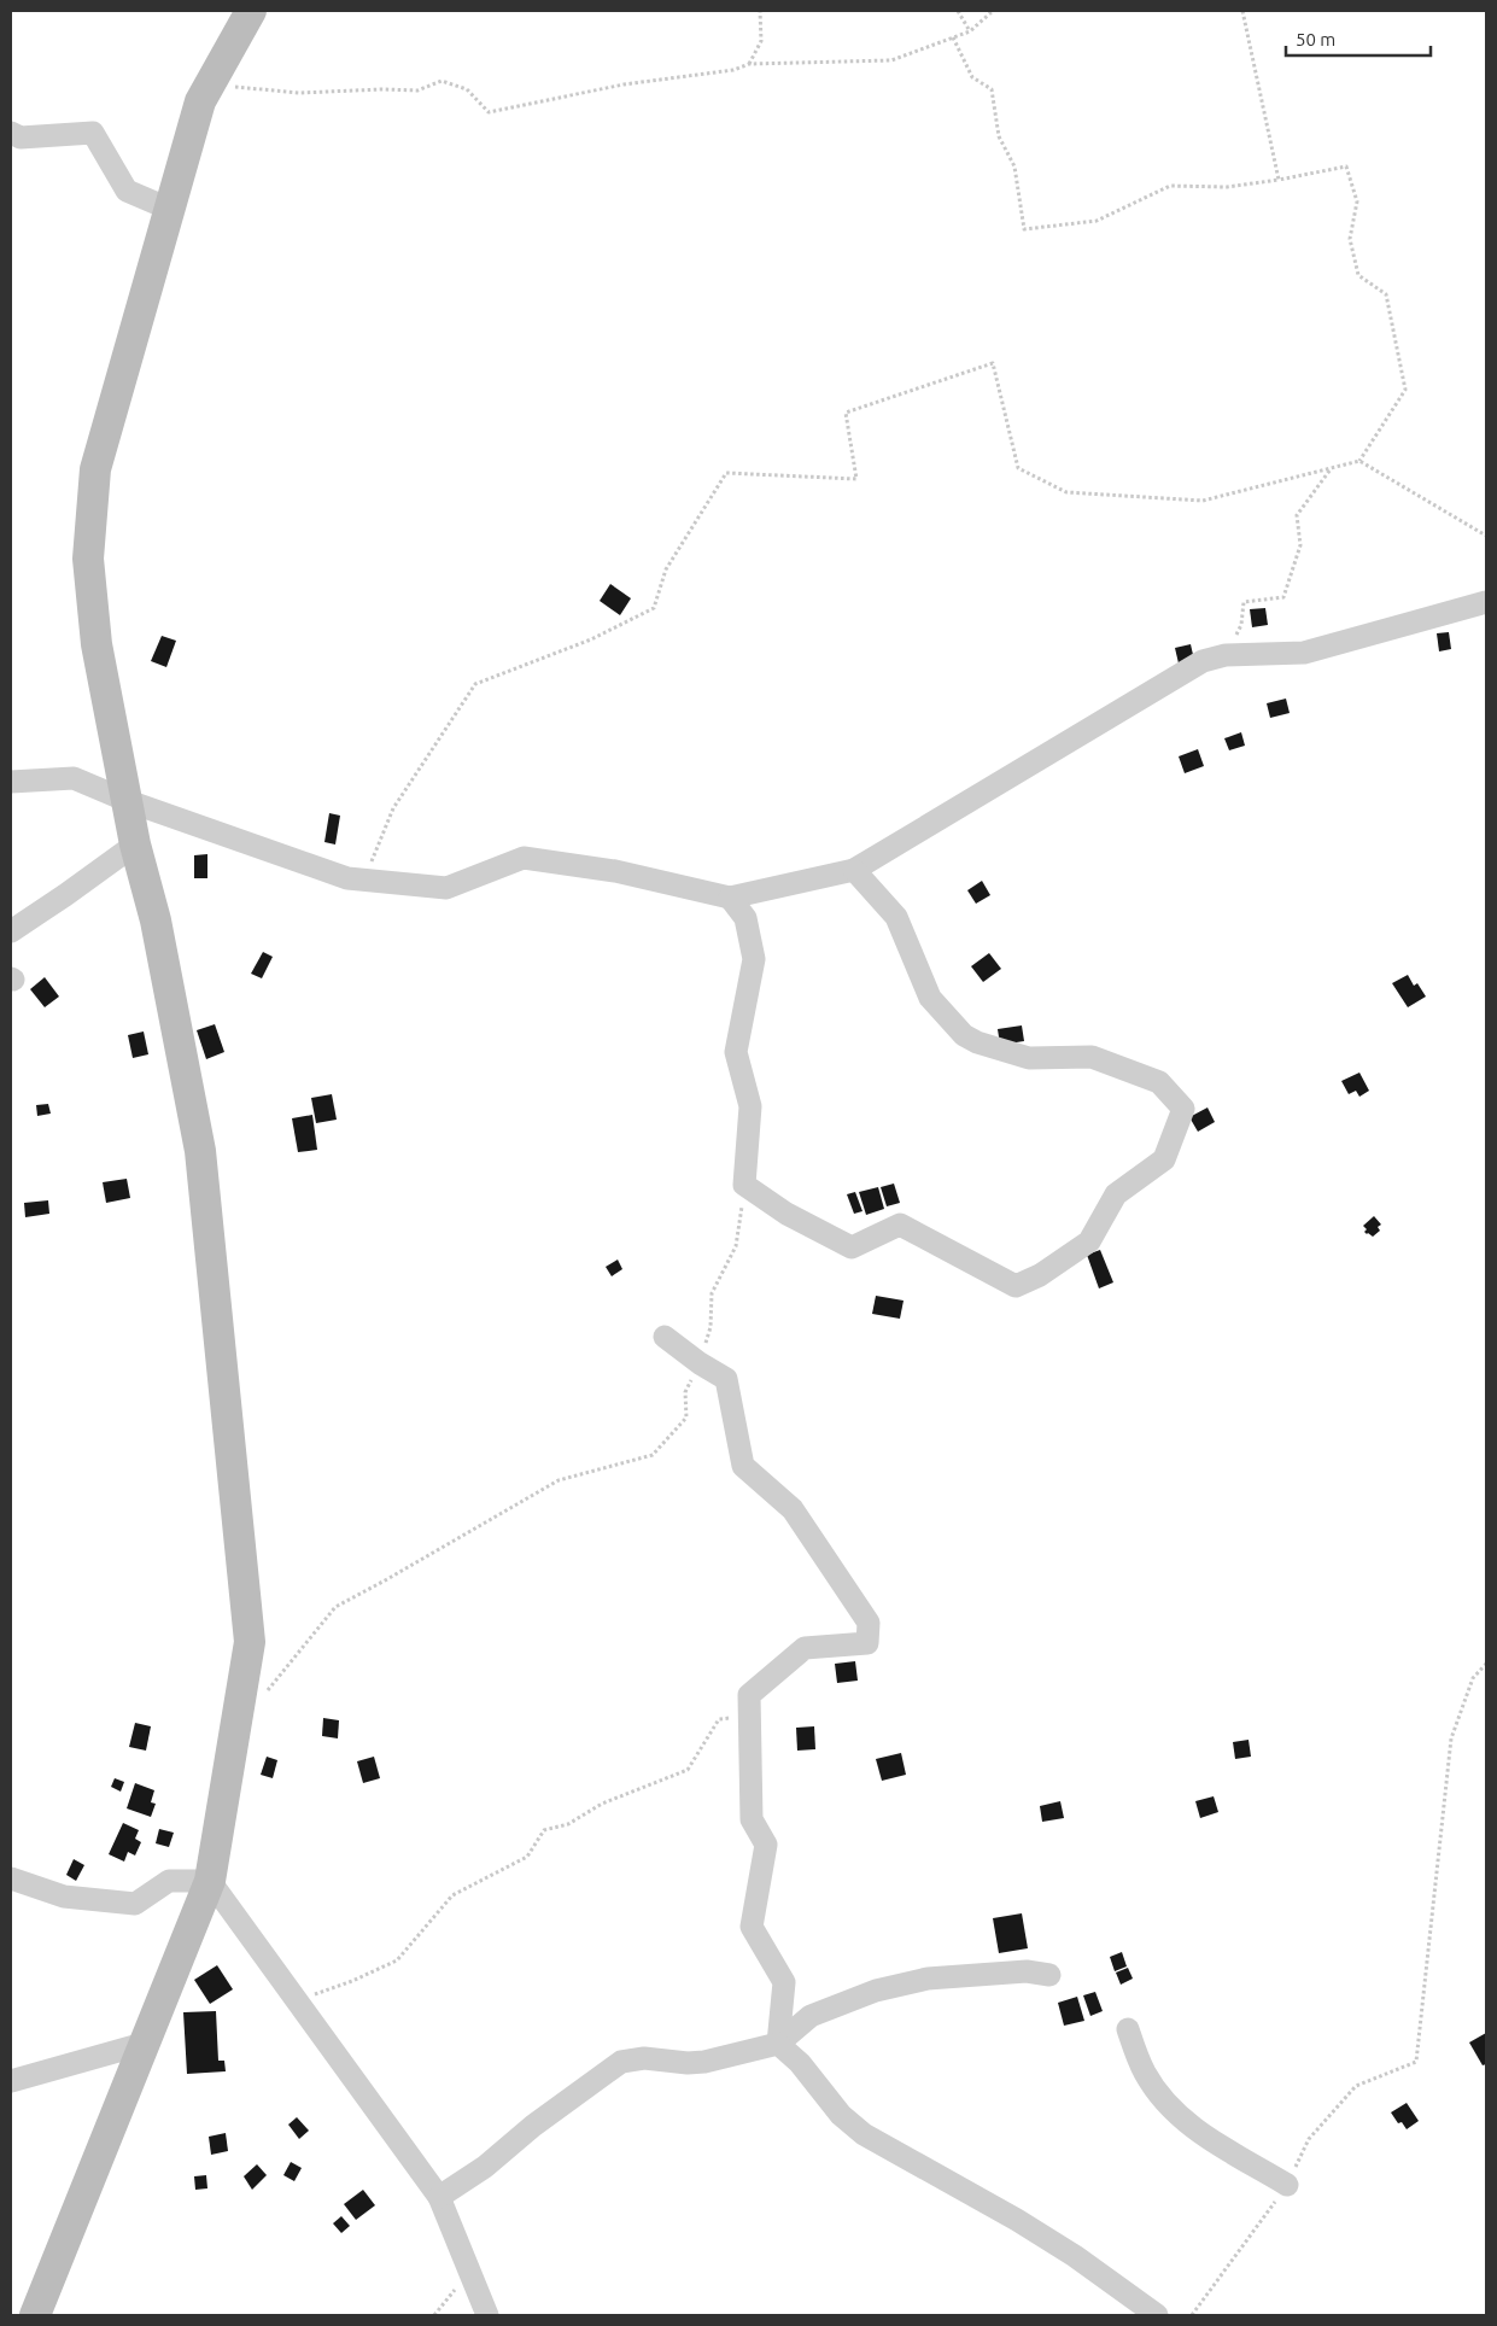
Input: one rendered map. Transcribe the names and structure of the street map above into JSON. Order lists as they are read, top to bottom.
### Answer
{
  "scale_bar": "50 m"
}
